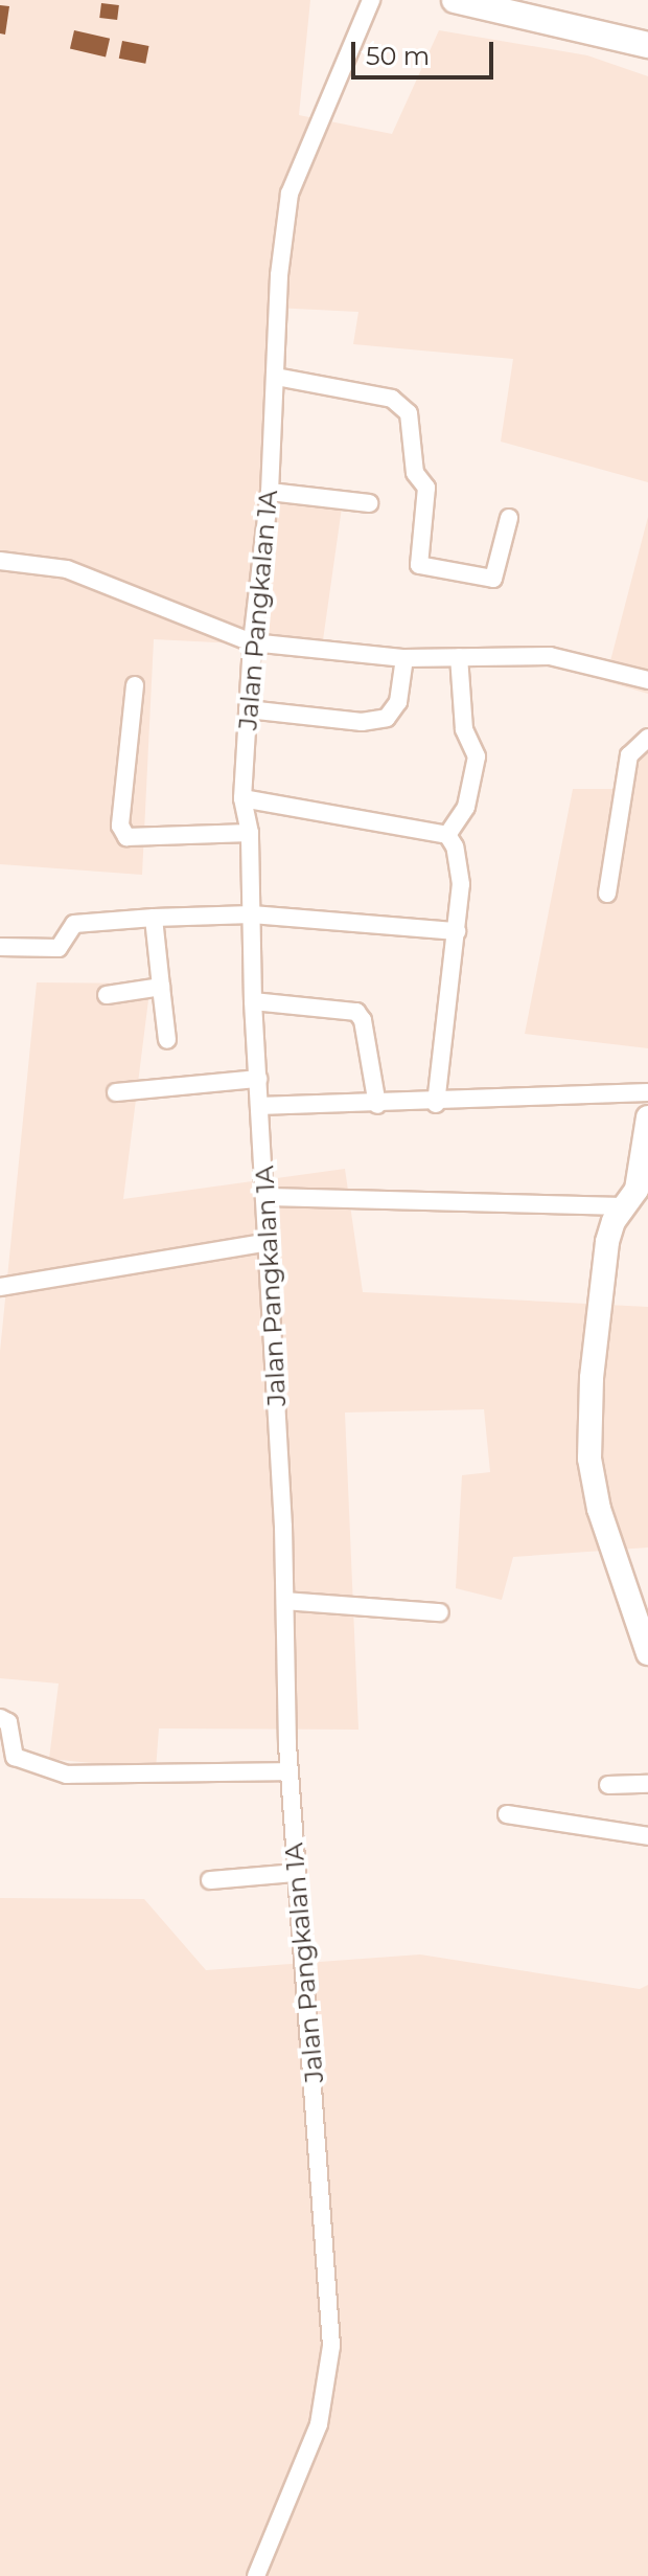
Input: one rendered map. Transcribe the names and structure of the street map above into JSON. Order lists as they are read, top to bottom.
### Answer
{
  "streets": {
    "street": ["Jalan Pangkalan 1A"]
  },
  "scale_bar": "50 m"
}
